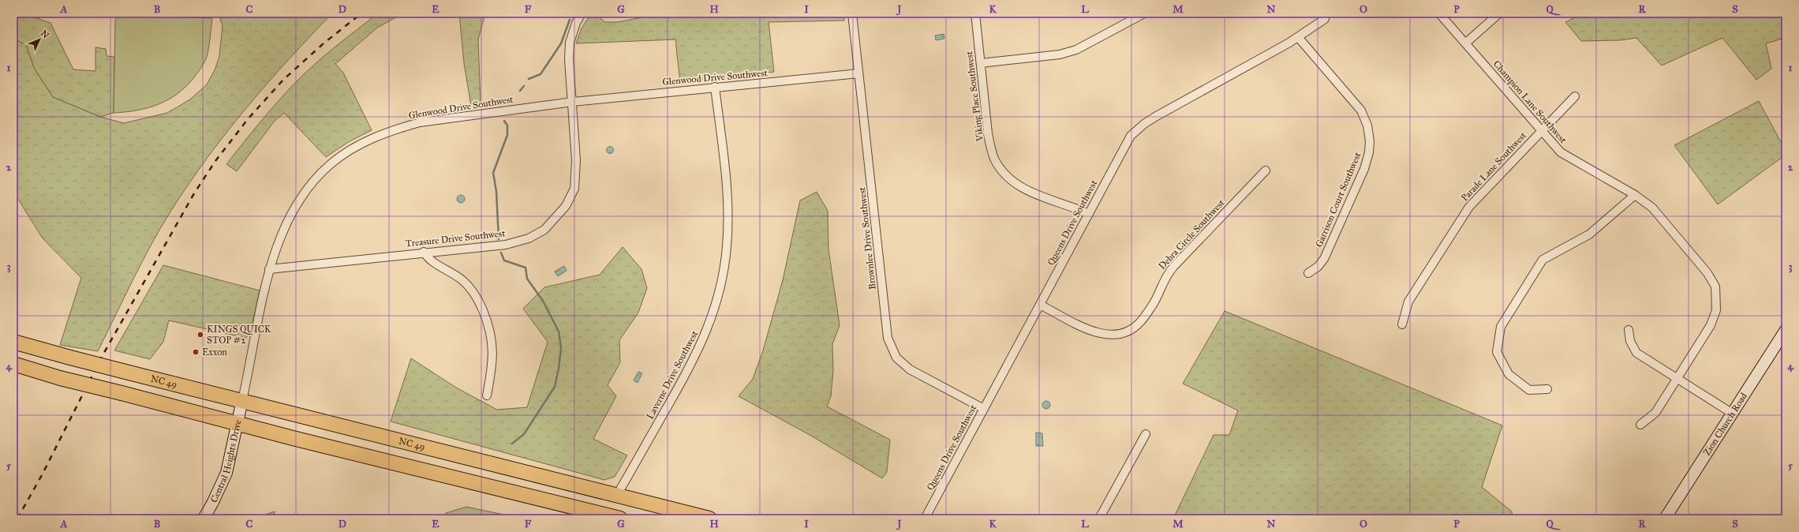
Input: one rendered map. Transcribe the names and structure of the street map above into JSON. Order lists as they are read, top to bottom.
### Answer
{
  "streets": {
    "highway": ["NC 49"],
    "street": [
      "Glenwood Drive Southwest",
      "Viking Place Southwest",
      "Champion Lane Southwest",
      "Parade Lane Southwest",
      "Garrison Court Southwest",
      "Queens Drive Southwest",
      "Debra Circle Southwest",
      "Treasure Drive Southwest",
      "Brownlee Drive Southwest",
      "Laverne Drive Southwest",
      "Zion Church Road",
      "Central Heights Drive"
    ]
  },
  "crossings": [
    ["Glenwood Drive Southwest", "Treasure Drive Southwest"],
    ["Glenwood Drive Southwest", "Brownlee Drive Southwest"],
    ["Glenwood Drive Southwest", "Laverne Drive Southwest"],
    ["Glenwood Drive Southwest", "NC 49"],
    ["Glenwood Drive Southwest", "Central Heights Drive"],
    ["Viking Place Southwest", "Queens Drive Southwest"],
    ["Champion Lane Southwest", "Parade Lane Southwest"],
    ["Garrison Court Southwest", "Queens Drive Southwest"],
    ["Queens Drive Southwest", "Debra Circle Southwest"],
    ["Queens Drive Southwest", "Brownlee Drive Southwest"],
    ["Laverne Drive Southwest", "NC 49"],
    ["NC 49", "Central Heights Drive"]
  ],
  "places": ["KINGS QUICK STOP #2", "Exxon"],
  "north": "top right",
  "grid": {
    "columns": [
      "A",
      "B",
      "C",
      "D",
      "E",
      "F",
      "G",
      "H",
      "I",
      "J",
      "K",
      "L",
      "M",
      "N",
      "O",
      "P",
      "Q",
      "R",
      "S"
    ],
    "rows": [
      "1",
      "2",
      "3",
      "4",
      "5"
    ]
  }
}
